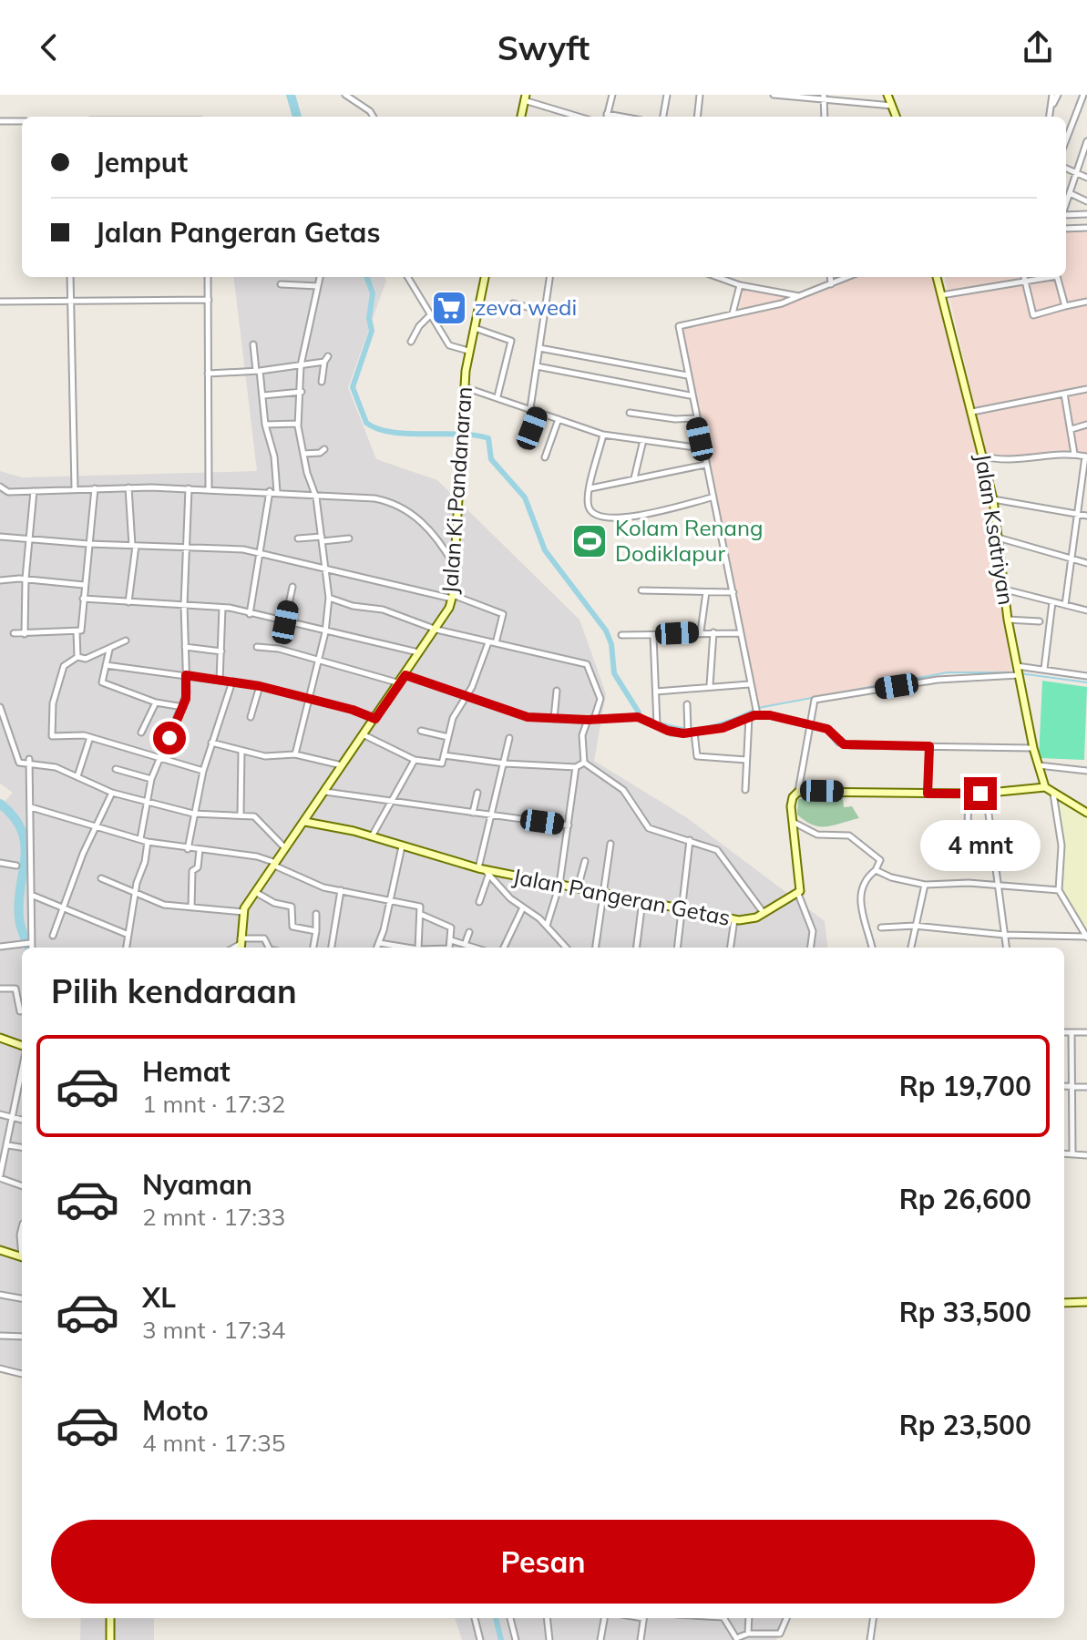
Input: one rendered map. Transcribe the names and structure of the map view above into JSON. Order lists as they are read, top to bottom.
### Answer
{
  "streets": {
    "street": ["Jalan Ki Pandanaran", "Jalan Ksatriyan", "Jalan Pangeran Getas"]
  },
  "crossings": [
    ["Jalan Ki Pandanaran", "Jalan Pangeran Getas"]
  ],
  "places": {
    "supermarket": ["zeva wedi"],
    "sports": ["Kolam Renang Dodiklapur"]
  },
  "page": {
    "header": "Swyft",
    "banner": ["Jemput", "Jalan Pangeran Getas"],
    "bubble": "4 mnt",
    "heading": "Pilih kendaraan",
    "list": [
      {
        "name": "Hemat",
        "note": "1 mnt · 17:32",
        "value": "Rp 19,700"
      },
      {
        "name": "Nyaman",
        "note": "2 mnt · 17:33",
        "value": "Rp 26,600"
      },
      {
        "name": "XL",
        "note": "3 mnt · 17:34",
        "value": "Rp 33,500"
      },
      {
        "name": "Moto",
        "note": "4 mnt · 17:35",
        "value": "Rp 23,500"
      }
    ],
    "buttons": "Pesan"
  }
}
